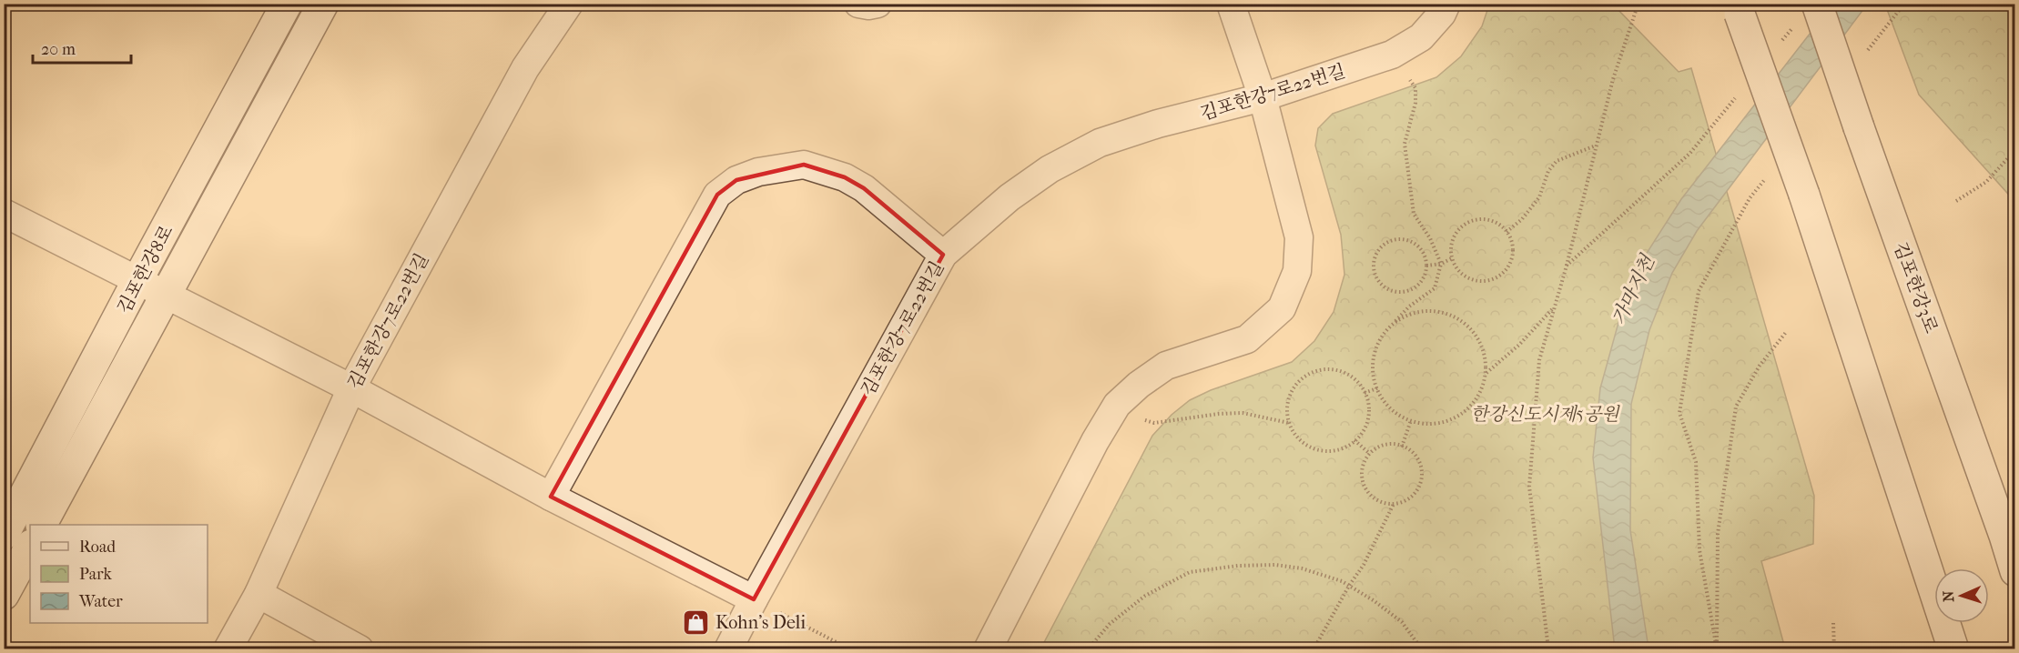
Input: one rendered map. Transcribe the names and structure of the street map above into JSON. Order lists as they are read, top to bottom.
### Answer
{
  "streets": {
    "street": ["김포한강7로22번길", "김포한강8로", "김포한강3로"]
  },
  "water": ["가마지천"],
  "parks": ["한강신도시제5공원"],
  "places": {
    "shop": ["Kohn’s Deli"]
  },
  "legend": ["Road", "Park", "Water"],
  "scale_bar": "20 m",
  "north": "left"
}
